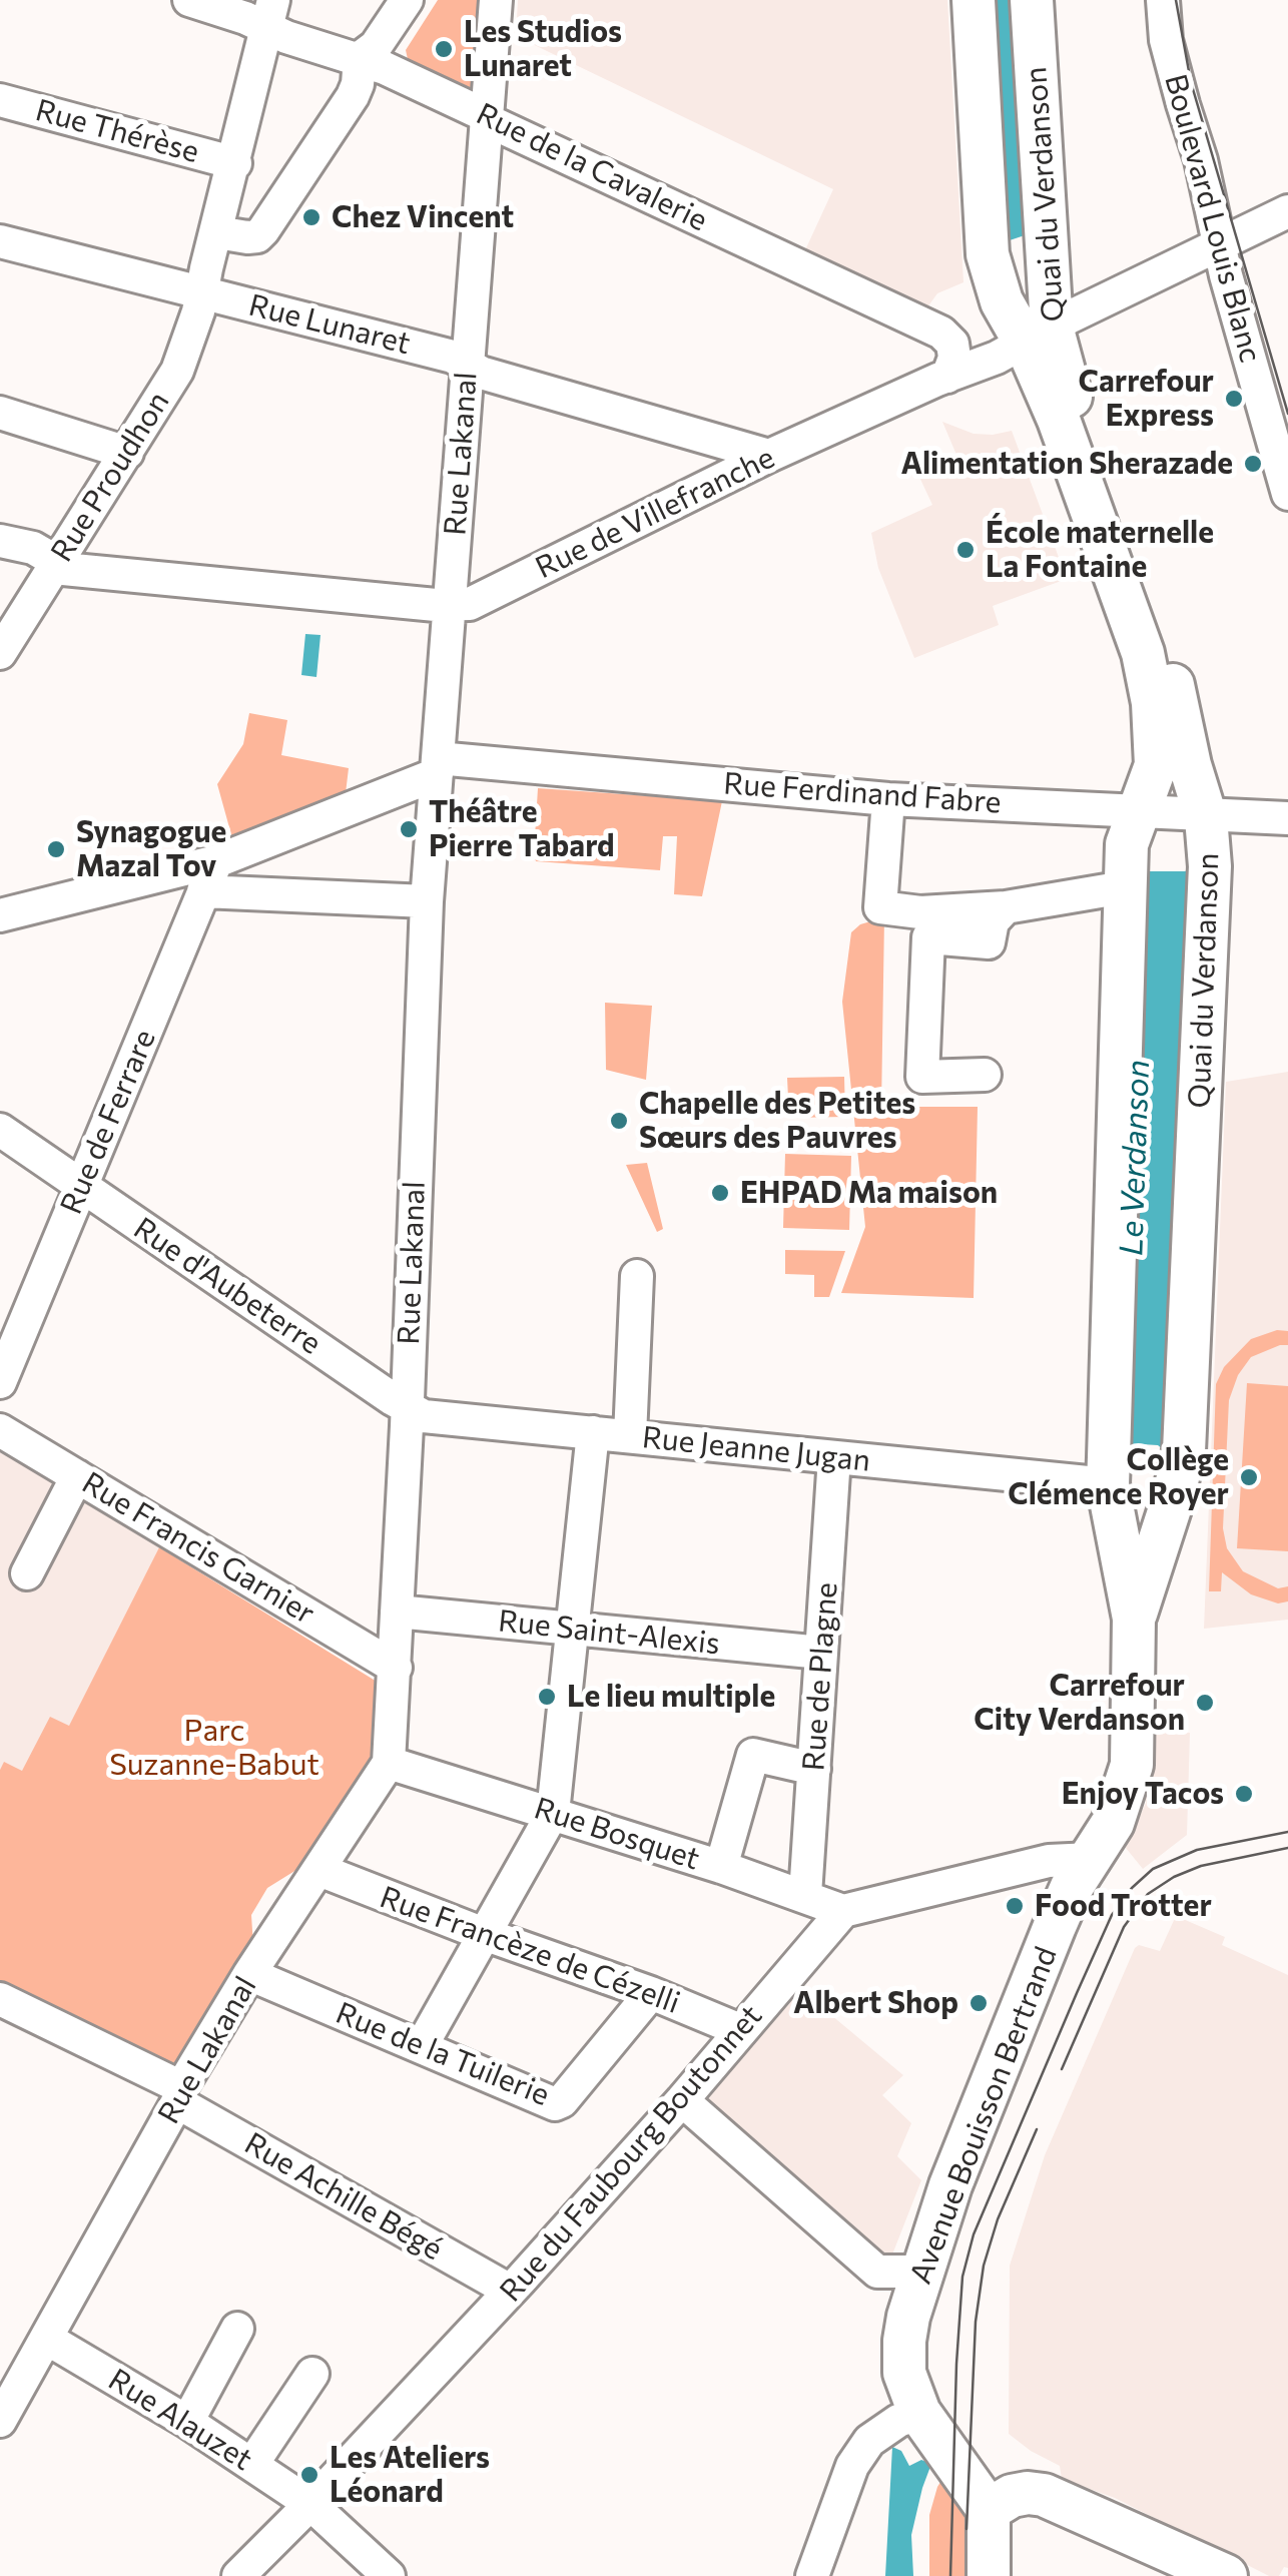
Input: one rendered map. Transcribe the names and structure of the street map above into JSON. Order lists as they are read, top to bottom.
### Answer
{
  "streets": {
    "main road": ["Quai du Verdanson", "Avenue Bouisson Bertrand"],
    "street": [
      "Rue Thérèse",
      "Rue de la Cavalerie",
      "Boulevard Louis Blanc",
      "Rue Lunaret",
      "Rue Lakanal",
      "Rue Proudhon",
      "Rue de Villefranche",
      "Rue Ferdinand Fabre",
      "Rue de Ferrare",
      "Rue d'Aubeterre",
      "Rue Jeanne Jugan",
      "Rue Francis Garnier",
      "Rue Saint-Alexis",
      "Rue de Plagne",
      "Rue Bosquet",
      "Rue Francèze de Cézelli",
      "Rue de la Tuilerie",
      "Rue du Faubourg Boutonnet",
      "Rue Achille Bégé",
      "Rue Alauzet"
    ]
  },
  "crossings": [
    ["Rue Thérèse", "Rue Proudhon"],
    ["Rue de la Cavalerie", "Rue Lakanal"],
    ["Rue de la Cavalerie", "Rue Proudhon"],
    ["Rue de la Cavalerie", "Rue de Villefranche"],
    ["Quai du Verdanson", "Rue de Villefranche"],
    ["Quai du Verdanson", "Rue Ferdinand Fabre"],
    ["Quai du Verdanson", "Rue Jeanne Jugan"],
    ["Quai du Verdanson", "Avenue Bouisson Bertrand"],
    ["Boulevard Louis Blanc", "Rue de Villefranche"],
    ["Rue Lunaret", "Rue Lakanal"],
    ["Rue Lunaret", "Rue Proudhon"],
    ["Rue Lunaret", "Rue de Villefranche"],
    ["Rue Lakanal", "Rue de Villefranche"],
    ["Rue Lakanal", "Rue Ferdinand Fabre"],
    ["Rue Lakanal", "Rue d'Aubeterre"],
    ["Rue Lakanal", "Rue Jeanne Jugan"],
    ["Rue Lakanal", "Rue Francis Garnier"],
    ["Rue Lakanal", "Rue Saint-Alexis"],
    ["Rue Lakanal", "Rue Bosquet"],
    ["Rue Lakanal", "Rue Francèze de Cézelli"],
    ["Rue Lakanal", "Rue de la Tuilerie"],
    ["Rue Lakanal", "Rue Achille Bégé"],
    ["Rue Lakanal", "Rue Alauzet"],
    ["Rue Proudhon", "Rue de Villefranche"],
    ["Rue Ferdinand Fabre", "Rue de Ferrare"],
    ["Rue de Ferrare", "Rue d'Aubeterre"],
    ["Rue d'Aubeterre", "Rue Jeanne Jugan"],
    ["Rue Jeanne Jugan", "Rue de Plagne"],
    ["Rue Saint-Alexis", "Rue de Plagne"],
    ["Rue de Plagne", "Rue Bosquet"],
    ["Rue Bosquet", "Rue du Faubourg Boutonnet"],
    ["Rue Francèze de Cézelli", "Rue de la Tuilerie"],
    ["Rue Francèze de Cézelli", "Rue du Faubourg Boutonnet"],
    ["Rue du Faubourg Boutonnet", "Rue Achille Bégé"],
    ["Rue du Faubourg Boutonnet", "Rue Alauzet"]
  ],
  "water": ["Le Verdanson"],
  "parks": ["Parc Suzanne-Babut"],
  "places": [
    "Les Studios Lunaret",
    "Chez Vincent",
    "Carrefour Express",
    "Alimentation Sherazade",
    "École maternelle La Fontaine",
    "Théâtre Pierre Tabard",
    "Synagogue Mazal Tov",
    "Chapelle des Petites Sœurs des Pauvres",
    "EHPAD Ma maison",
    "Collège Clémence Royer",
    "Le lieu multiple",
    "Carrefour City Verdanson",
    "Enjoy Tacos",
    "Food Trotter",
    "Albert Shop",
    "Les Ateliers Léonard"
  ]
}
